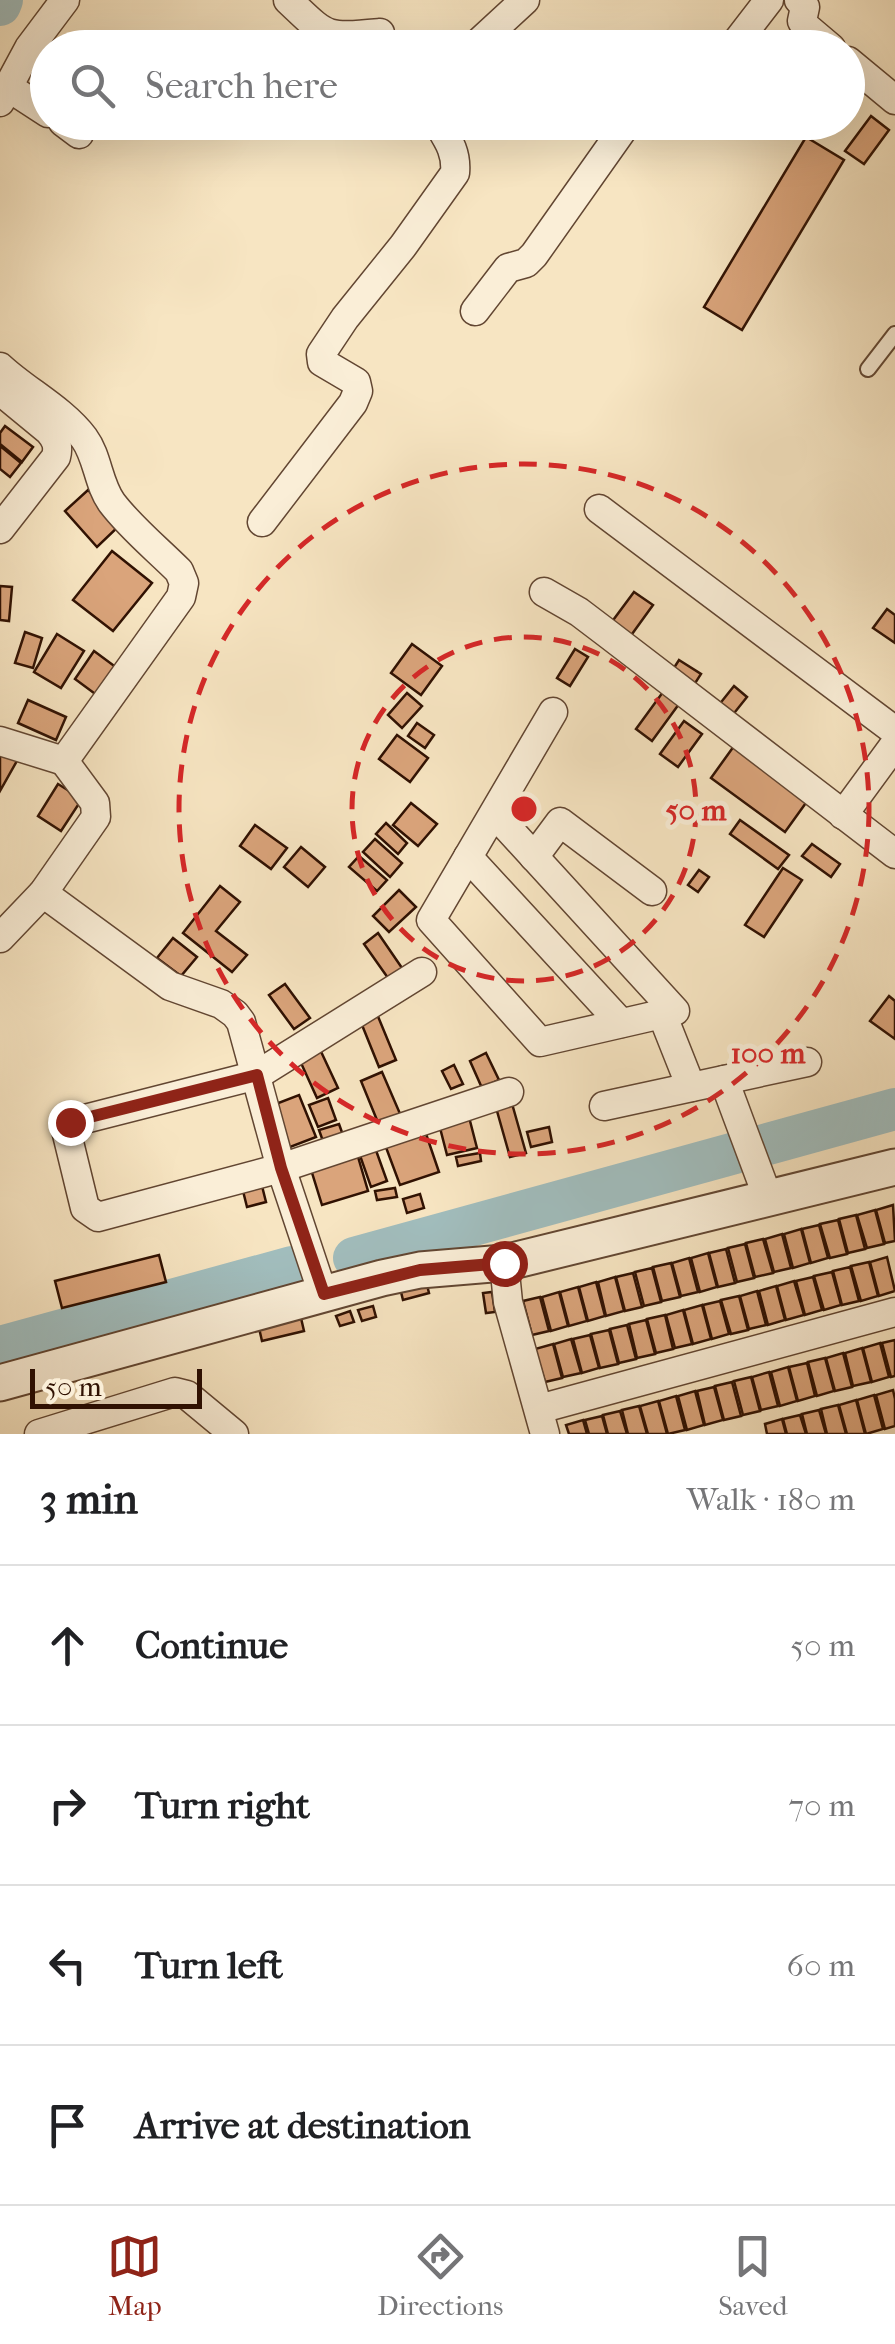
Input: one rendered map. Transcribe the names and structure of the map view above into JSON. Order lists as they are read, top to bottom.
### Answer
{
  "scale_bar": "50 m",
  "page": {
    "search": "Search here",
    "scale": "50 m",
    "heading": ["3 min", "Walk · 180 m"],
    "list": [
      ["Continue", "50 m"],
      ["Turn right", "70 m"],
      ["Turn left", "60 m"],
      "Arrive at destination"
    ],
    "nav": ["Map", "Directions", "Saved"]
  },
  "rings": ["50 m", "100 m"]
}
